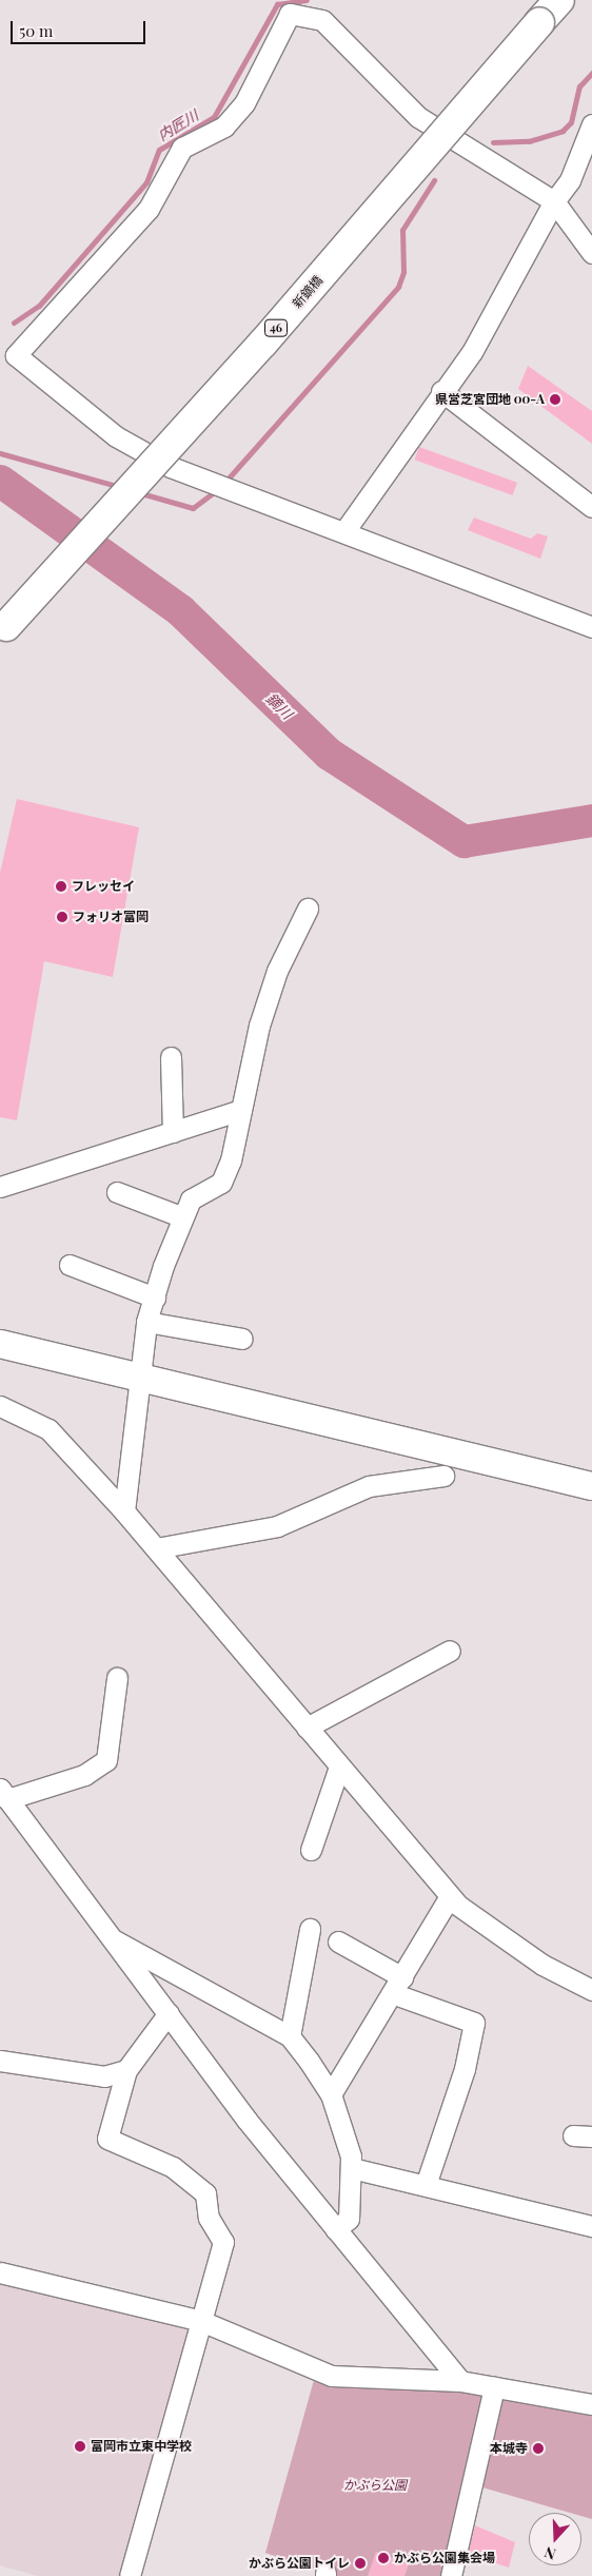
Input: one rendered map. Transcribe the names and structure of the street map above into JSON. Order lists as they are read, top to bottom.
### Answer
{
  "streets": {
    "main road": ["新鏑橋", "46"]
  },
  "water": ["内匠川", "鏑川"],
  "parks": ["かぶら公園"],
  "places": [
    "県営芝宮団地 00-A",
    "フレッセイ",
    "フォリオ富岡",
    "富岡市立東中学校",
    "本城寺",
    "かぶら公園集会場",
    "かぶら公園トイレ"
  ],
  "scale_bar": "50 m",
  "north": "bottom"
}
